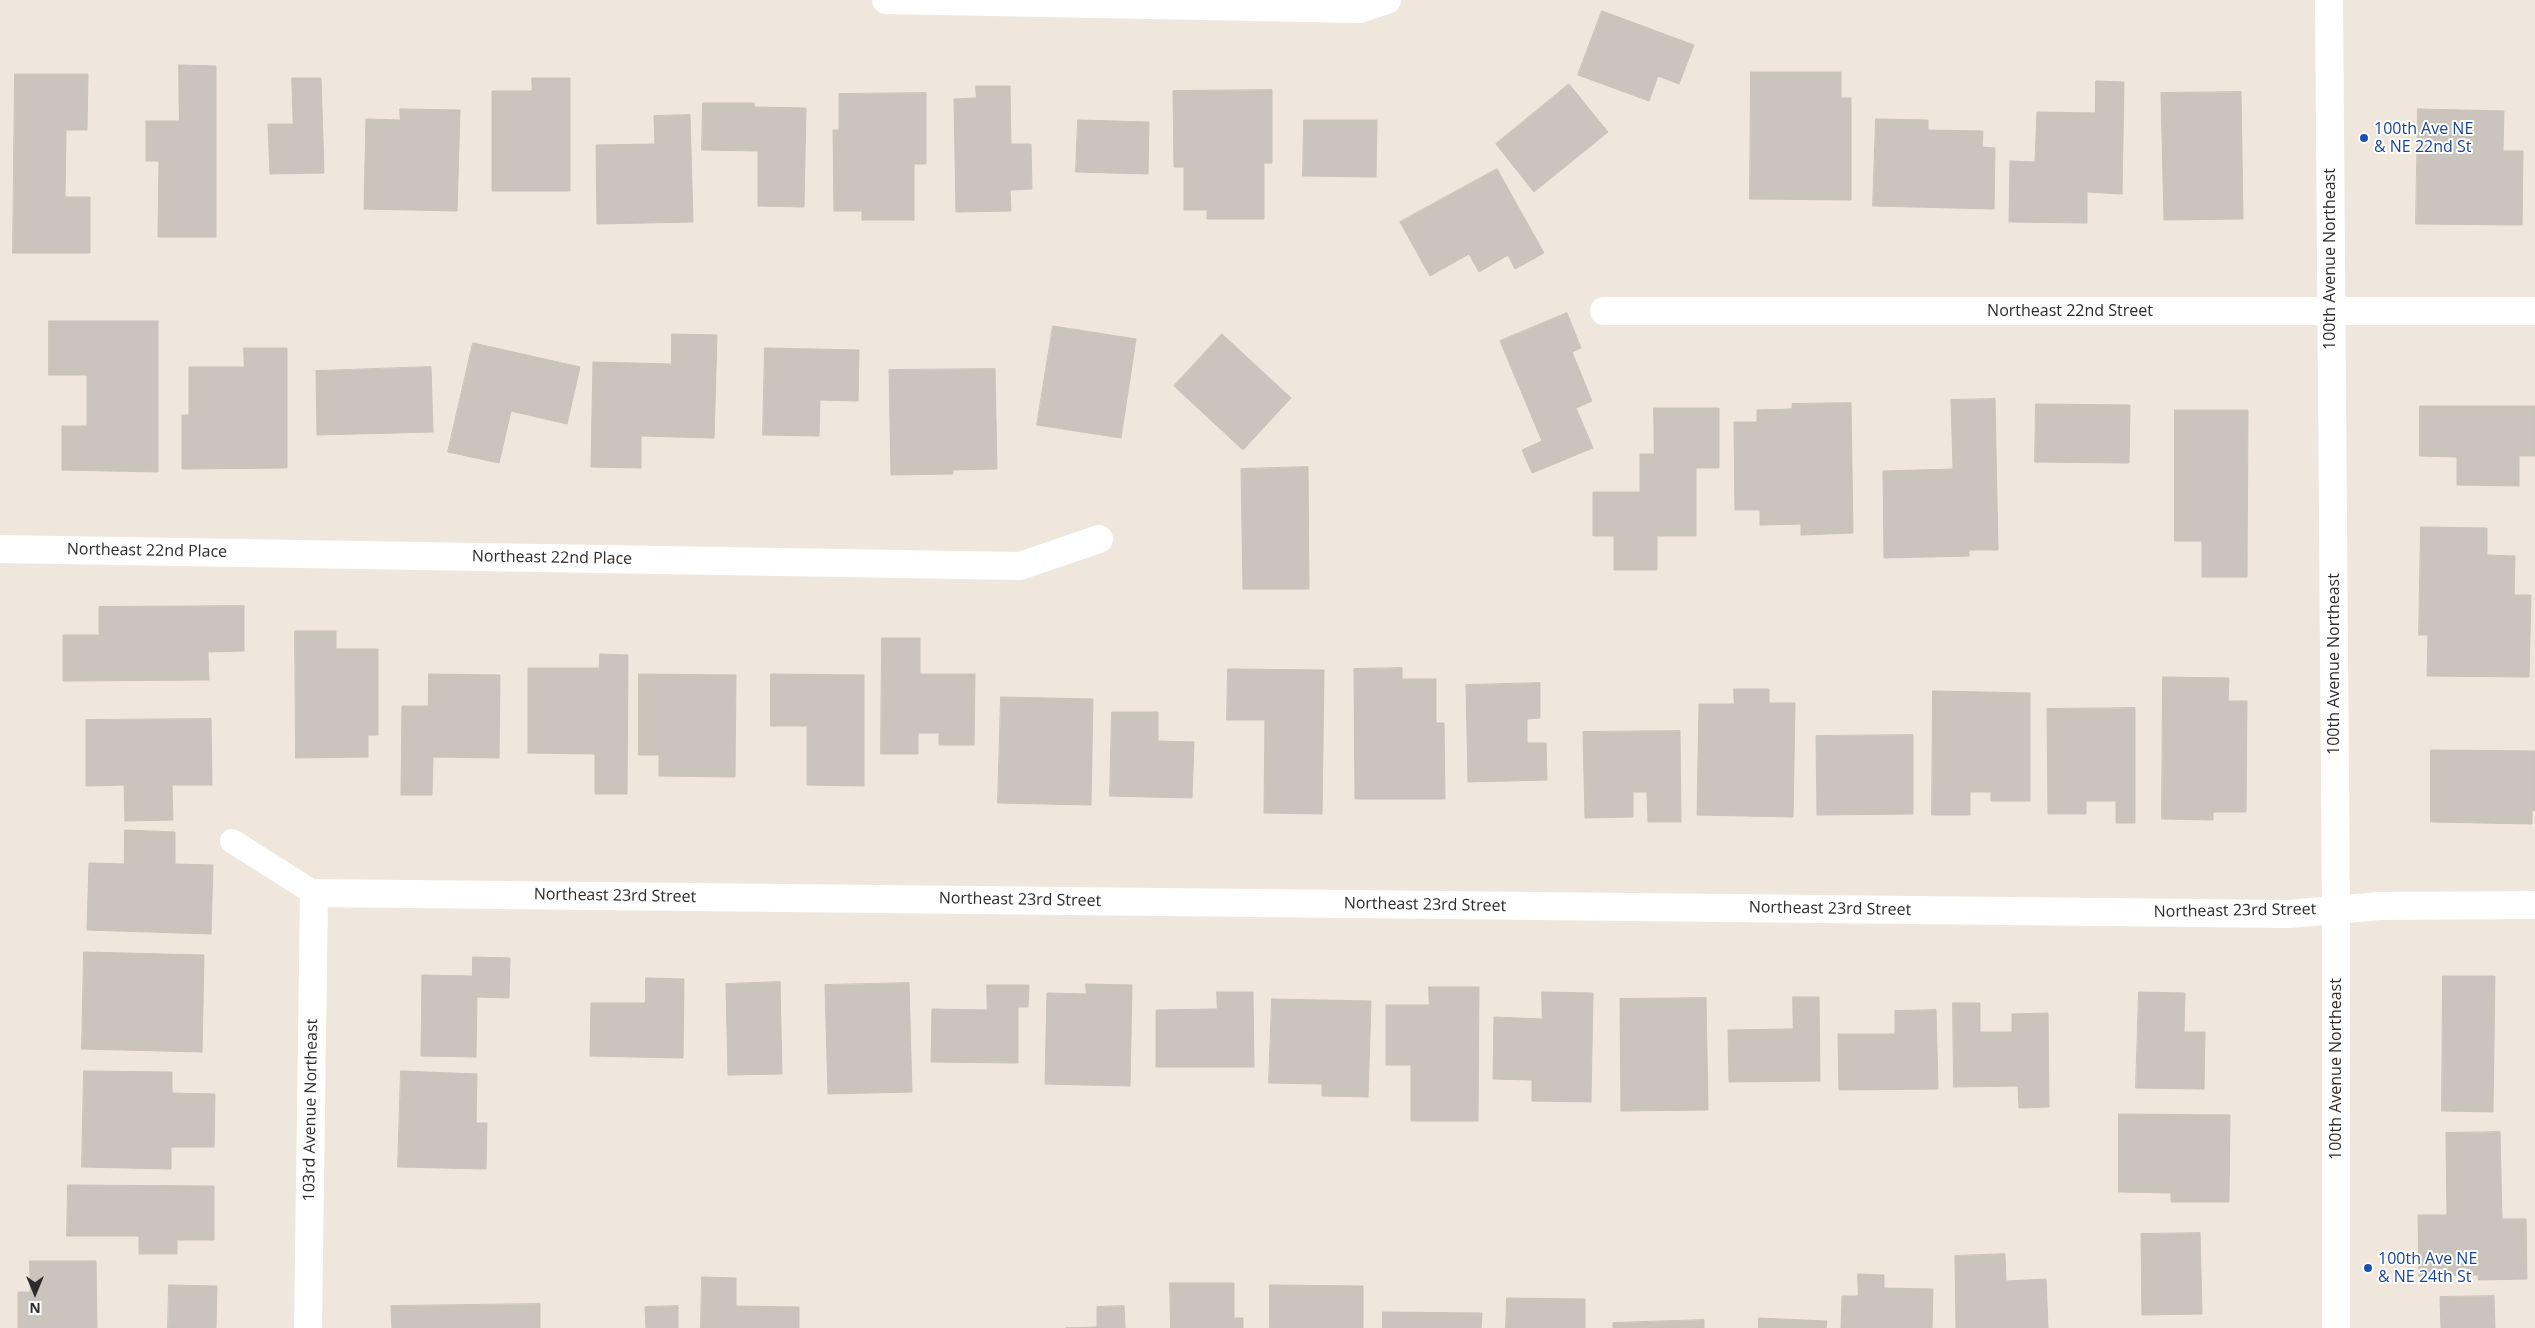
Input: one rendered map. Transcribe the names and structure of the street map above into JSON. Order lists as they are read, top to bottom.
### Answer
{
  "streets": {
    "street": [
      "100th Avenue Northeast",
      "Northeast 22nd Street",
      "Northeast 22nd Place",
      "Northeast 23rd Street",
      "103rd Avenue Northeast"
    ]
  },
  "crossings": [
    ["100th Avenue Northeast", "Northeast 22nd Street"],
    ["100th Avenue Northeast", "Northeast 23rd Street"],
    ["Northeast 23rd Street", "103rd Avenue Northeast"]
  ],
  "places": ["100th Ave NE & NE 22nd St", "100th Ave NE & NE 24th St"],
  "north": "bottom"
}
